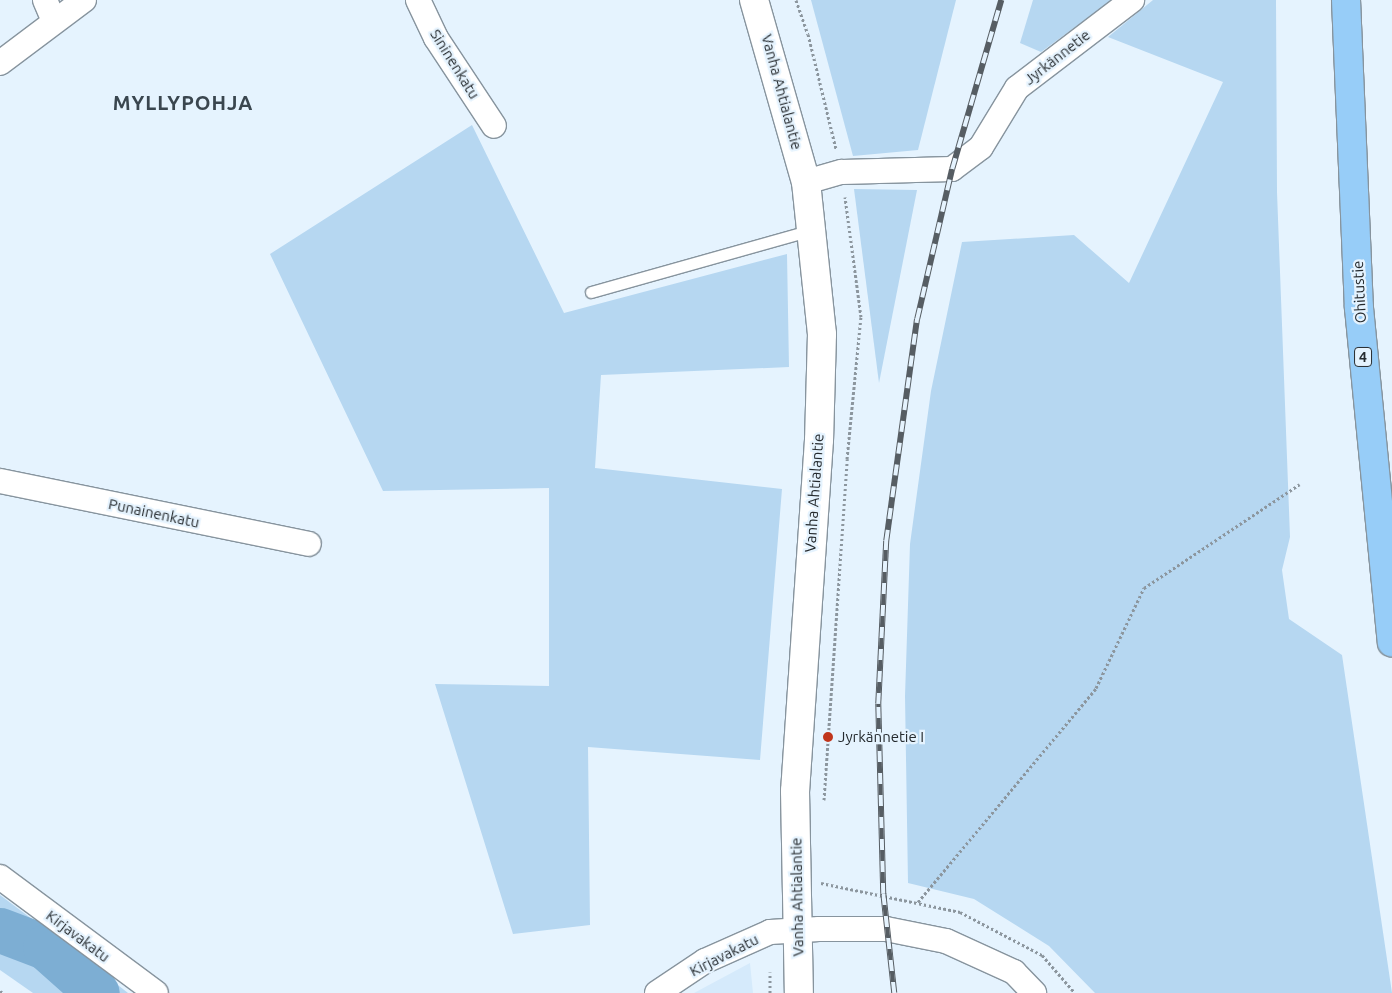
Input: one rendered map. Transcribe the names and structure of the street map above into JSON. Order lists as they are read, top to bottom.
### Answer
{
  "streets": {
    "highway": ["Ohitustie", "4"],
    "street": [
      "Jyrkännetie",
      "Sininenkatu",
      "Vanha Ahtialantie",
      "Punainenkatu",
      "Kirjavakatu"
    ]
  },
  "crossings": [
    ["Jyrkännetie", "Vanha Ahtialantie"],
    ["Vanha Ahtialantie", "Kirjavakatu"]
  ],
  "districts": ["MYLLYPOHJA"],
  "places": ["Jyrkännetie I"]
}
